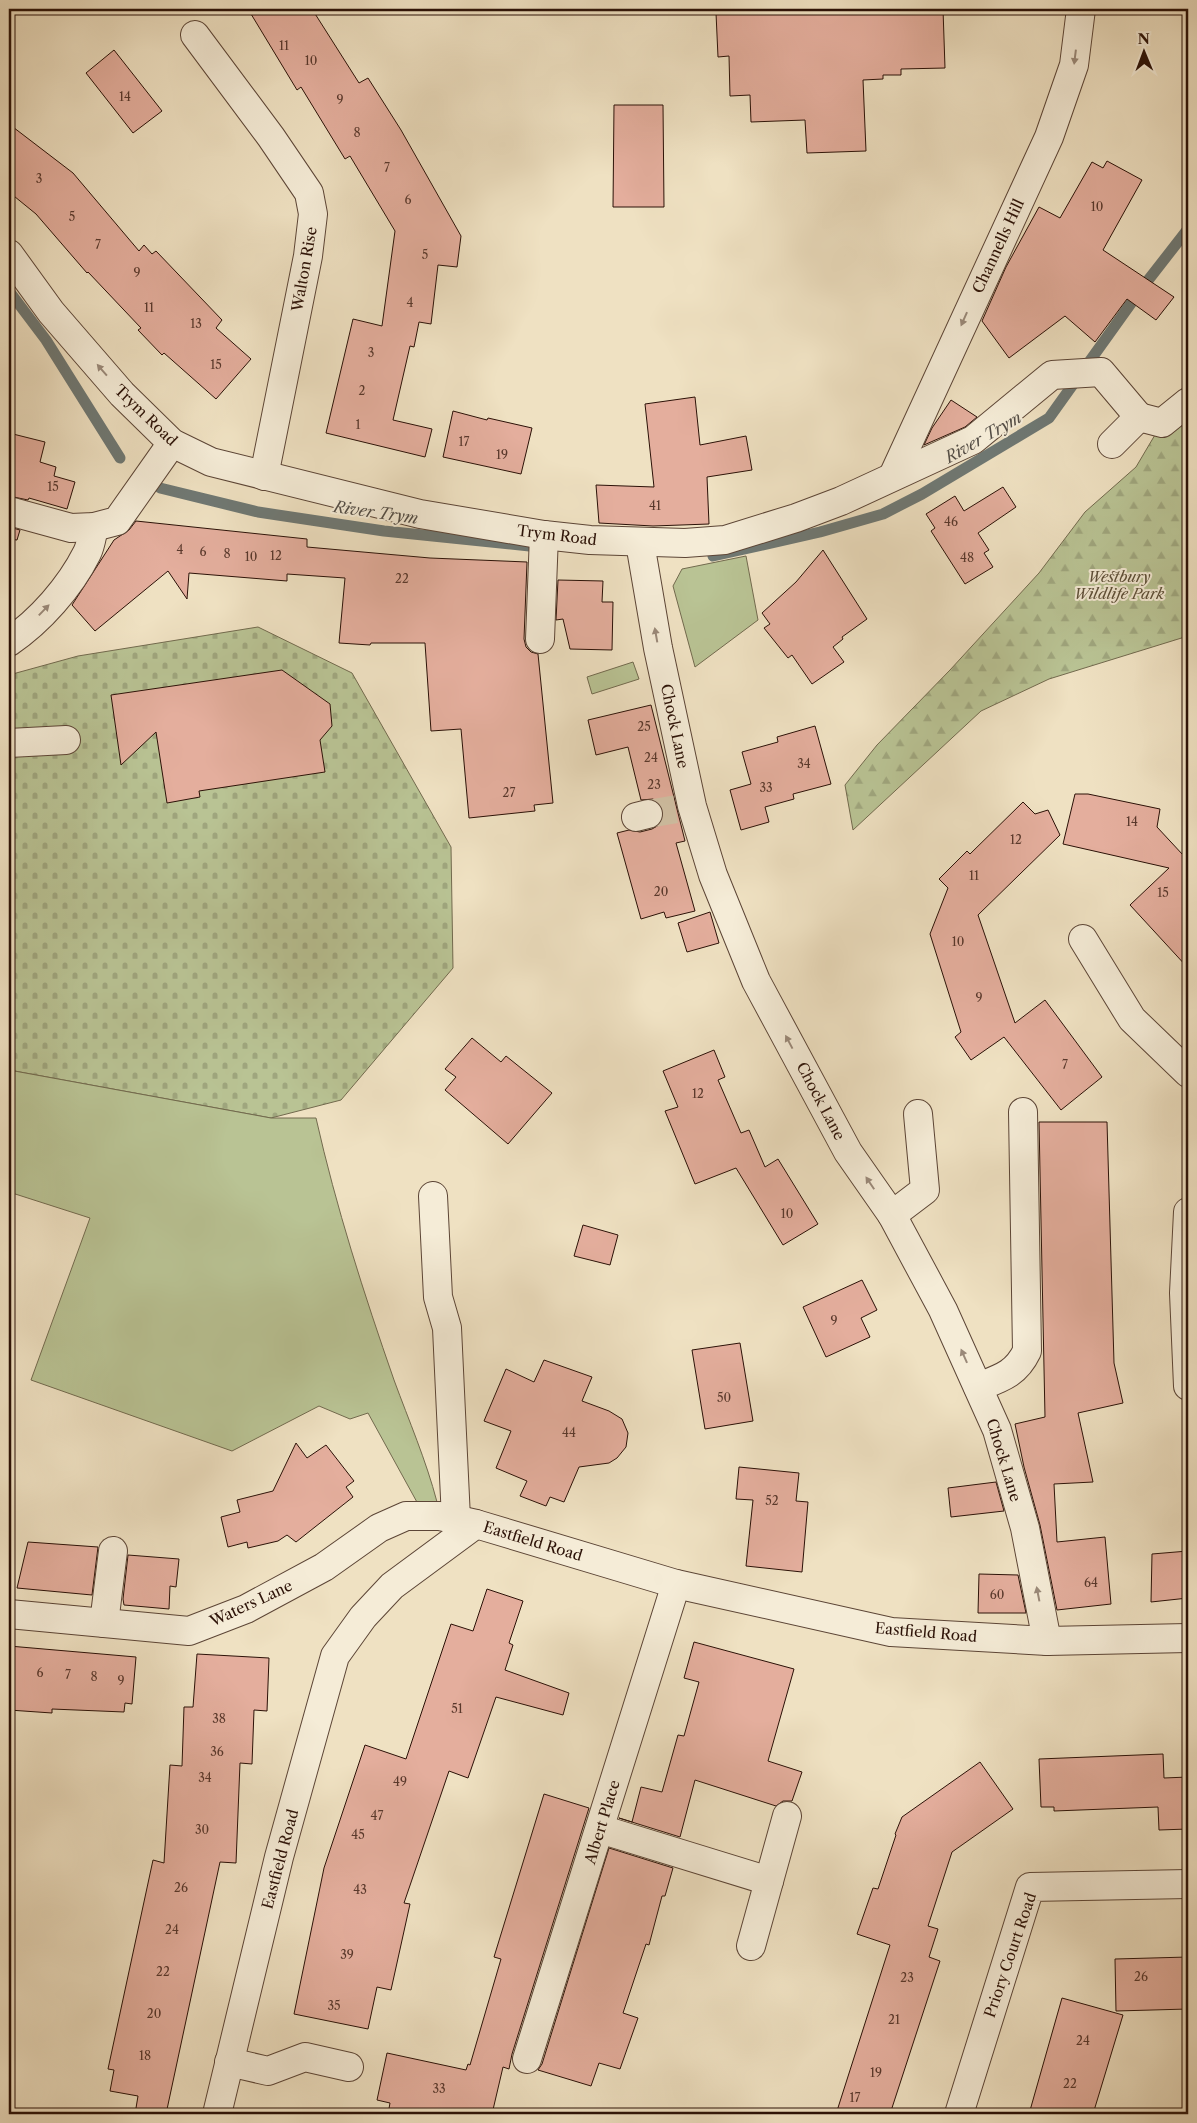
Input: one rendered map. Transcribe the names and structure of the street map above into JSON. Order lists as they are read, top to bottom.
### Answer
{
  "streets": {
    "street": [
      "Channells Hill",
      "Walton Rise",
      "Trym Road",
      "Chock Lane",
      "Eastfield Road",
      "Waters Lane",
      "Albert Place",
      "Priory Court Road"
    ]
  },
  "crossings": [
    ["Channells Hill", "Trym Road"],
    ["Walton Rise", "Trym Road"],
    ["Trym Road", "Chock Lane"],
    ["Chock Lane", "Eastfield Road"],
    ["Eastfield Road", "Waters Lane"],
    ["Eastfield Road", "Albert Place"]
  ],
  "one_way": ["Channells Hill", "Chock Lane"],
  "water": ["River Trym"],
  "parks": ["Westbury Wildlife Park"],
  "house_numbers": [
    "11",
    "10",
    "14",
    "9",
    "8",
    "7",
    "3",
    "6",
    "10",
    "5",
    "7",
    "5",
    "9",
    "4",
    "11",
    "13",
    "3",
    "15",
    "2",
    "1",
    "17",
    "19",
    "15",
    "41",
    "46",
    "4",
    "6",
    "8",
    "12",
    "10",
    "48",
    "22",
    "25",
    "24",
    "34",
    "23",
    "33",
    "27",
    "14",
    "12",
    "11",
    "20",
    "15",
    "10",
    "9",
    "7",
    "12",
    "10",
    "9",
    "50",
    "44",
    "52",
    "64",
    "60",
    "6",
    "7",
    "8",
    "9",
    "51",
    "38",
    "36",
    "34",
    "49",
    "47",
    "30",
    "45",
    "26",
    "43",
    "24",
    "39",
    "22",
    "26",
    "23",
    "35",
    "20",
    "21",
    "24",
    "18",
    "19",
    "22",
    "33",
    "17"
  ],
  "north": "top"
}
